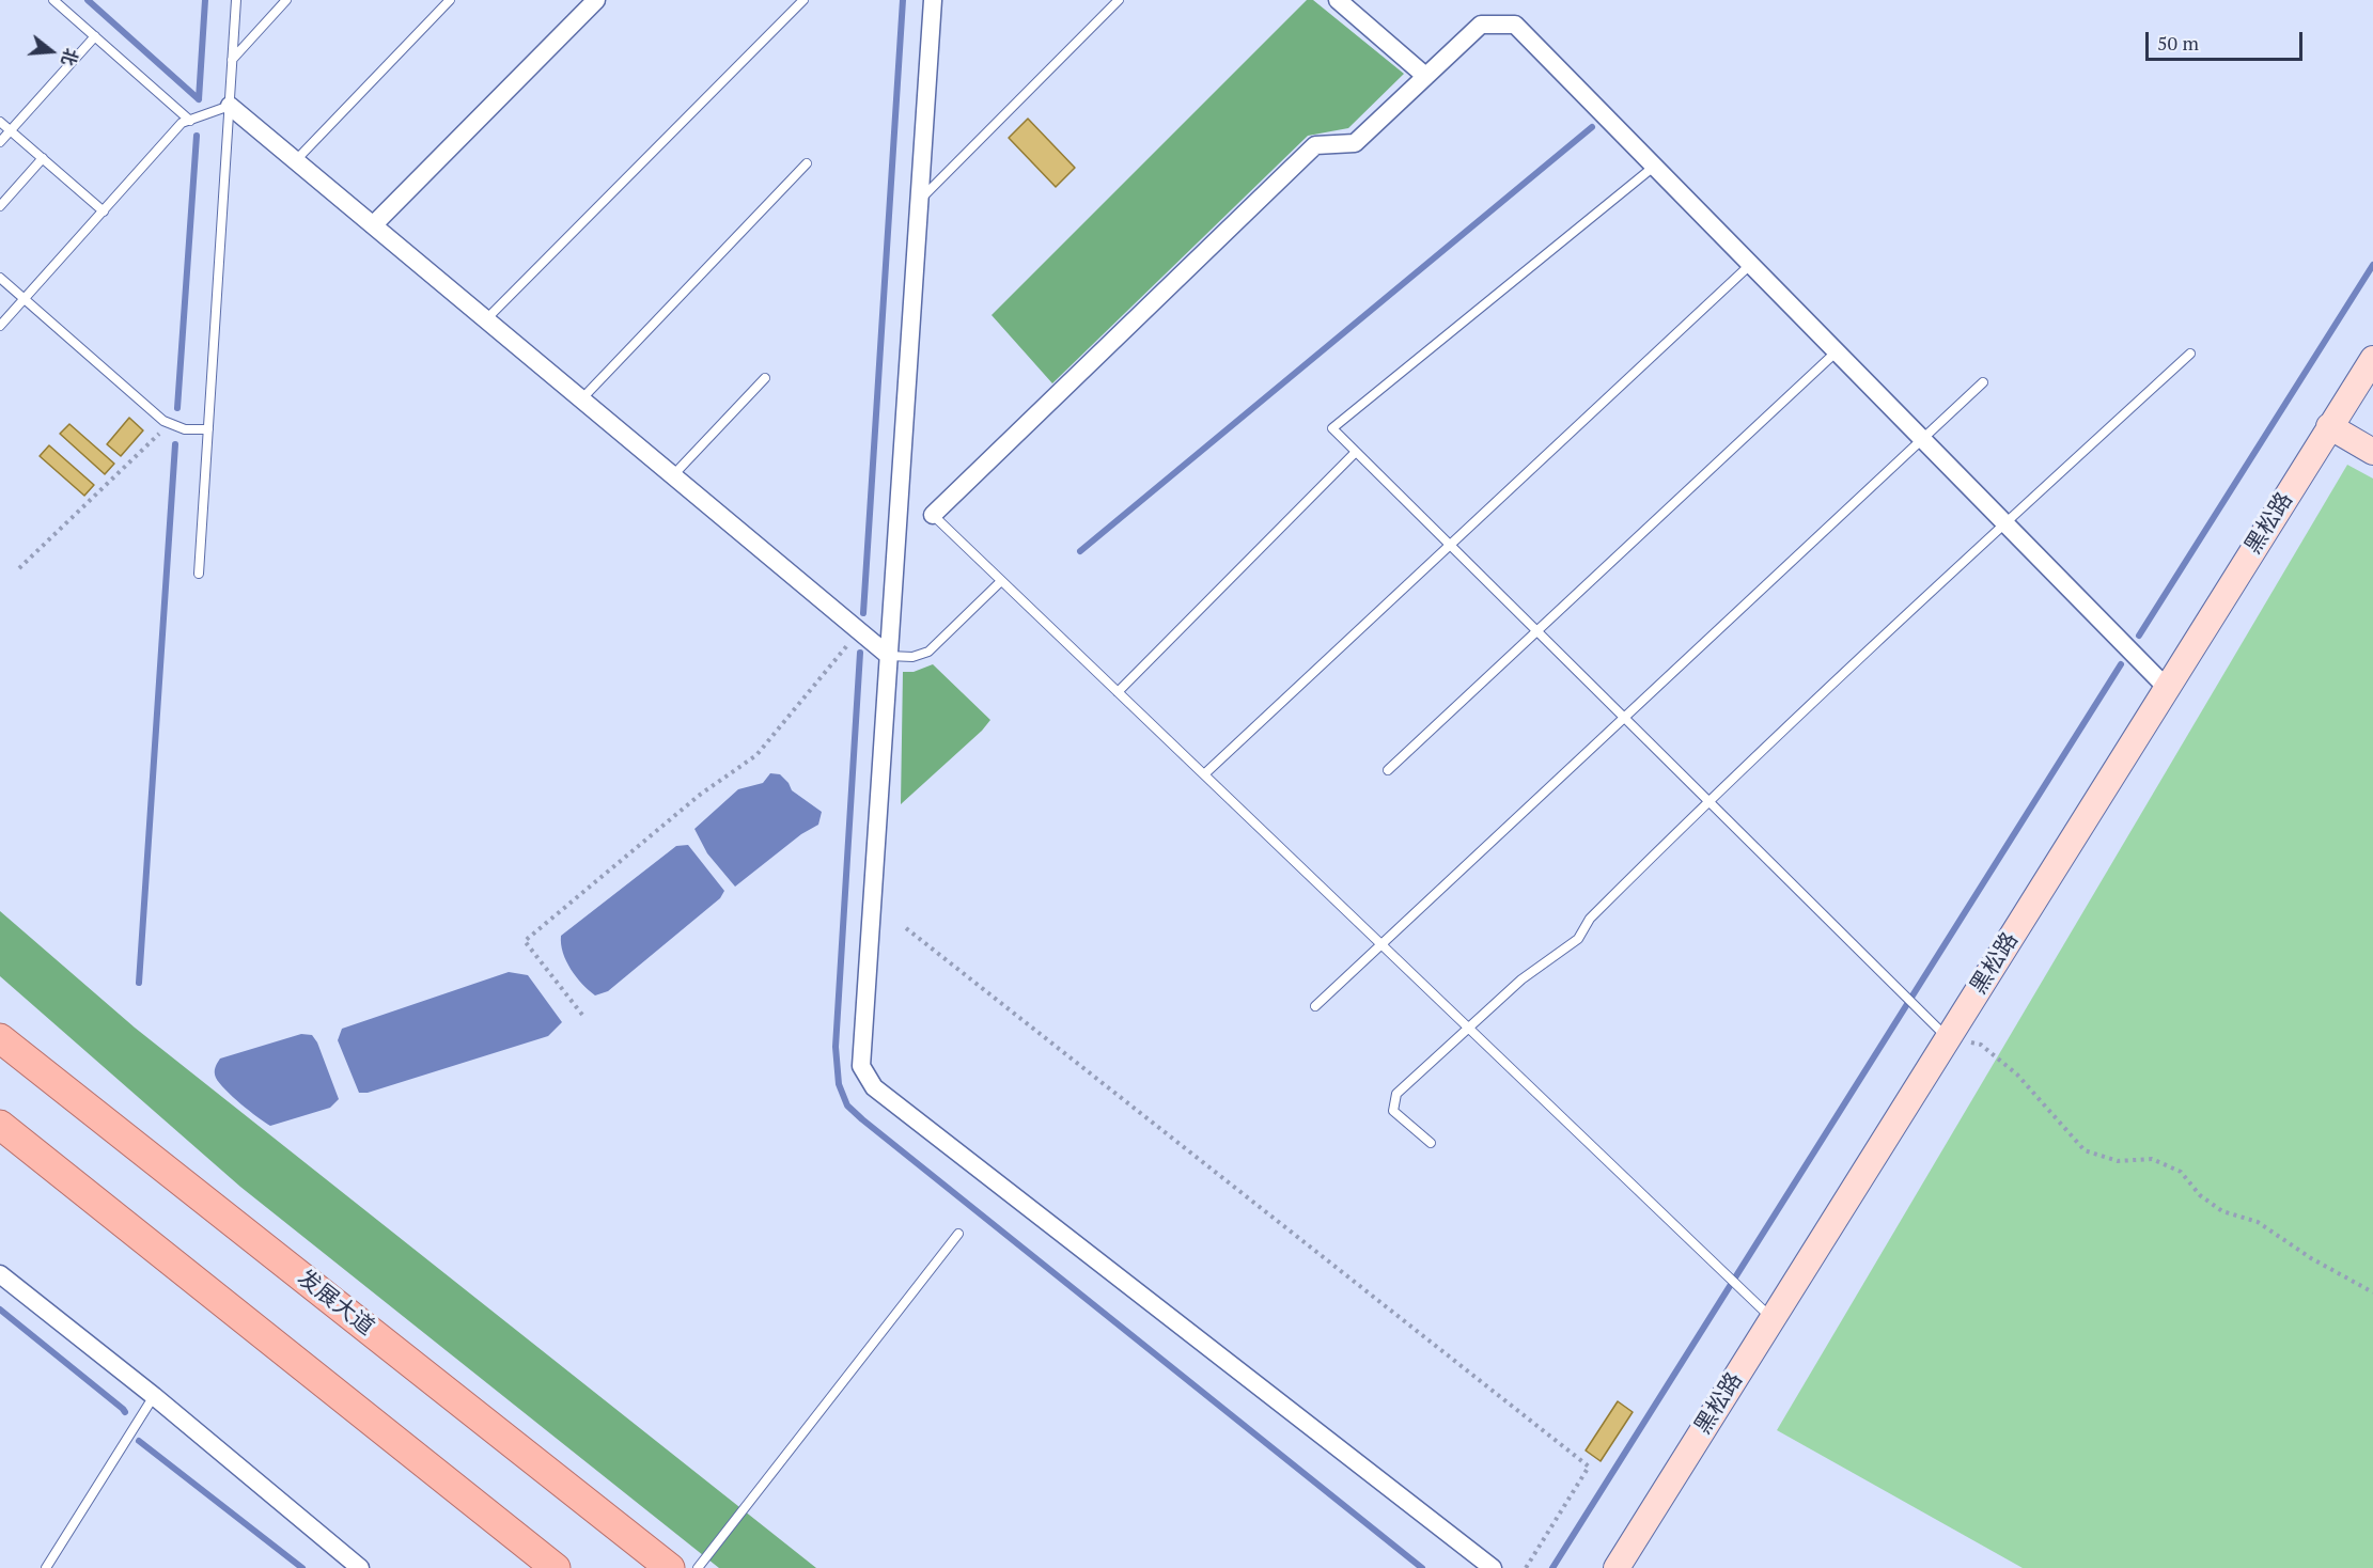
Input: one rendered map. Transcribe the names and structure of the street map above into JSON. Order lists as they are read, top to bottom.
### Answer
{
  "streets": {
    "main road": ["发展大道"],
    "street": ["黑松路"]
  },
  "scale_bar": "50 m",
  "north": "right"
}
